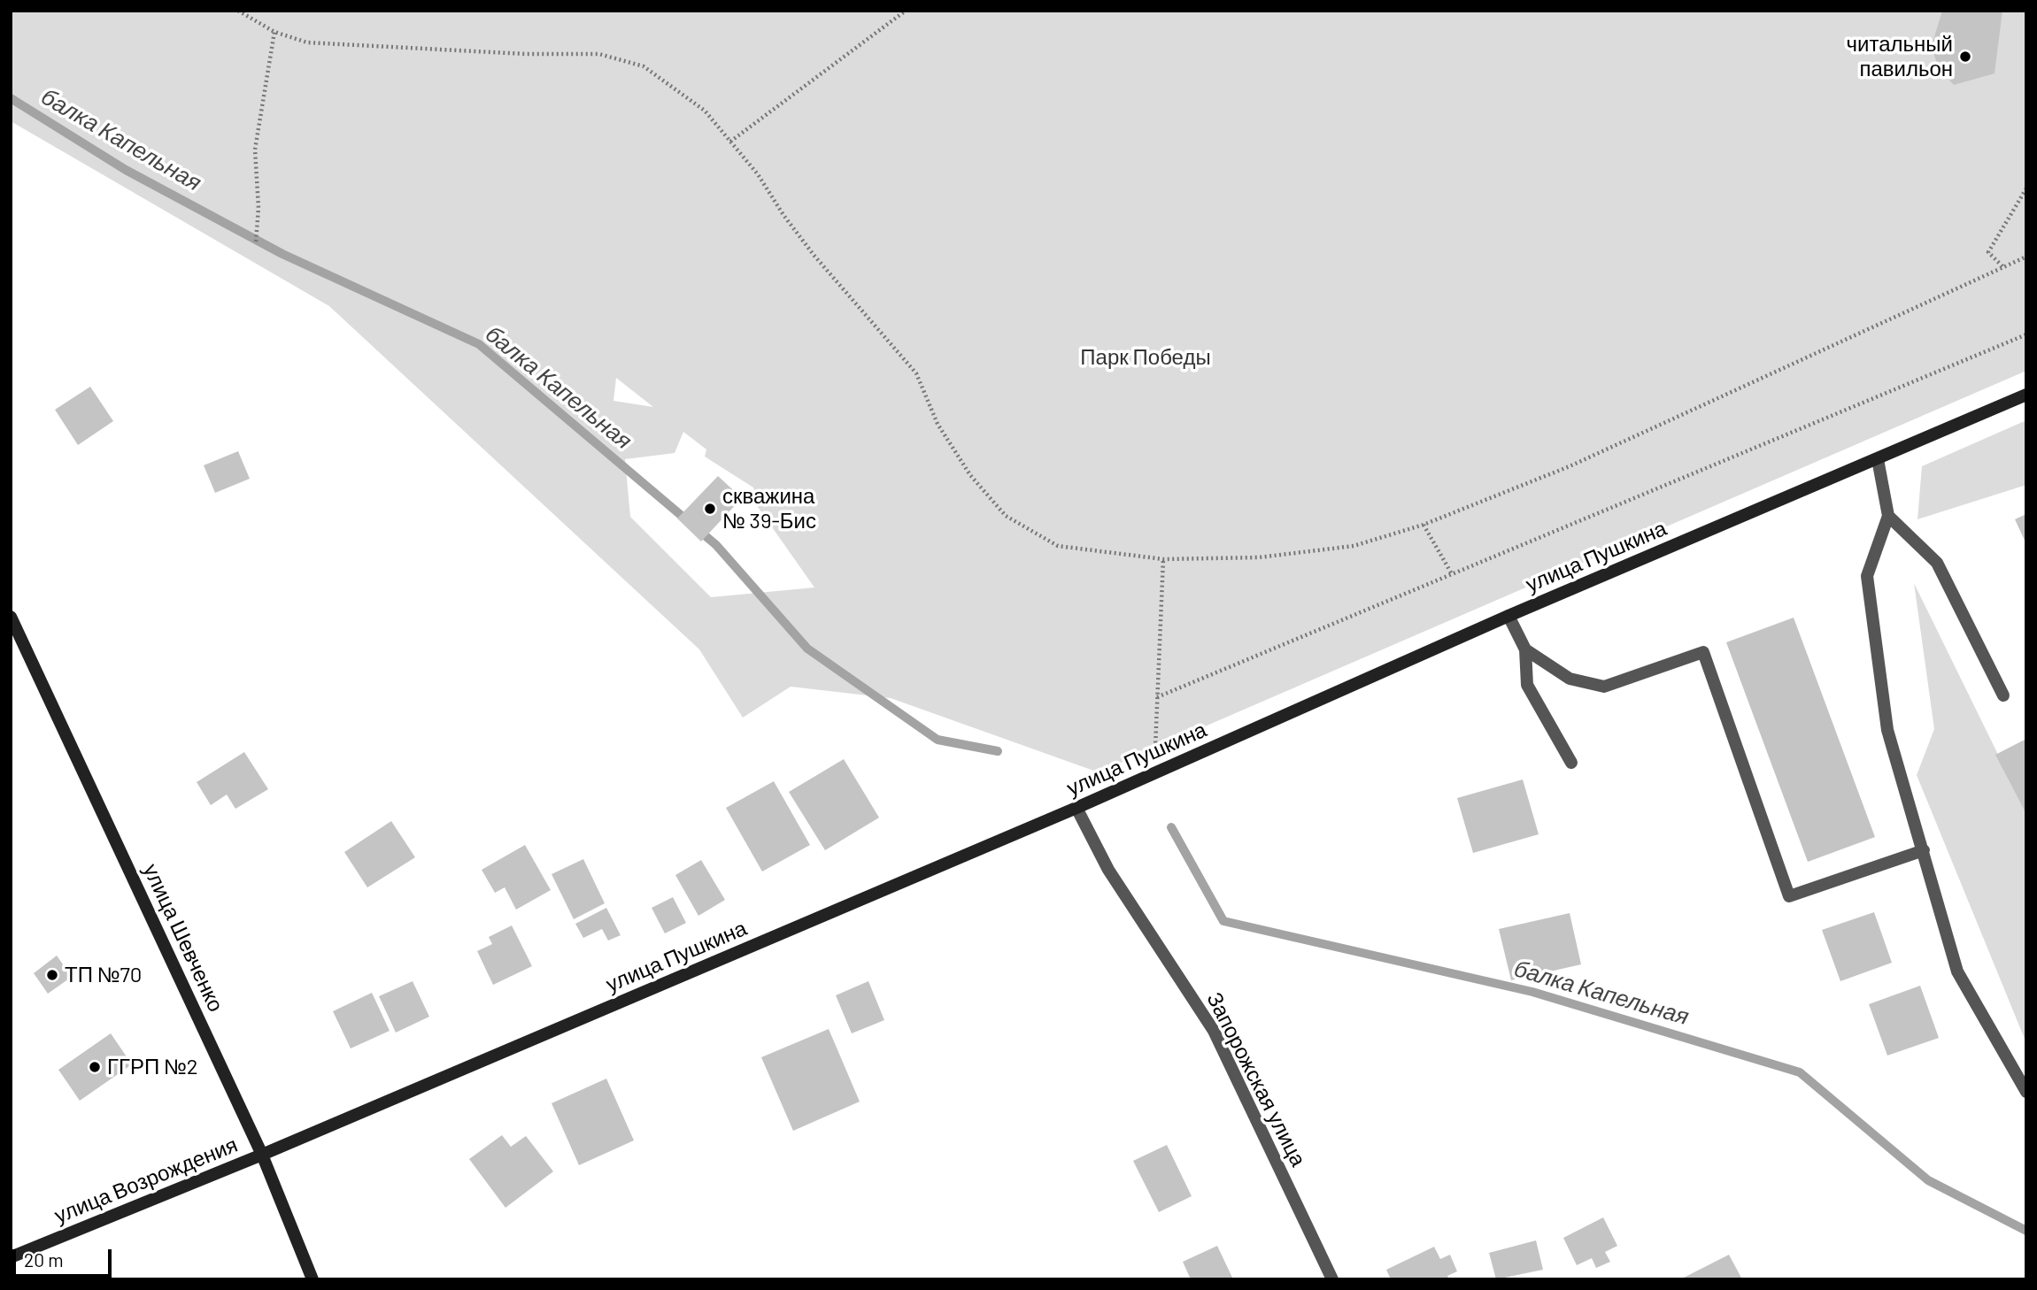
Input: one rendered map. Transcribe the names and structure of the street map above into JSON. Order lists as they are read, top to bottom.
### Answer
{
  "streets": {
    "street": [
      "улица Пушкина",
      "улица Шевченко",
      "Запорожская улица",
      "улица Возрождения"
    ]
  },
  "crossings": [
    ["улица Пушкина", "улица Шевченко"],
    ["улица Пушкина", "Запорожская улица"],
    ["улица Пушкина", "улица Возрождения"],
    ["улица Шевченко", "улица Возрождения"]
  ],
  "water": ["балка Капельная"],
  "parks": ["Парк Победы"],
  "places": [
    "читальный павильон",
    "скважина № 39-Бис",
    "ТП №70",
    "ГГРП №2"
  ],
  "scale_bar": "20 m"
}
